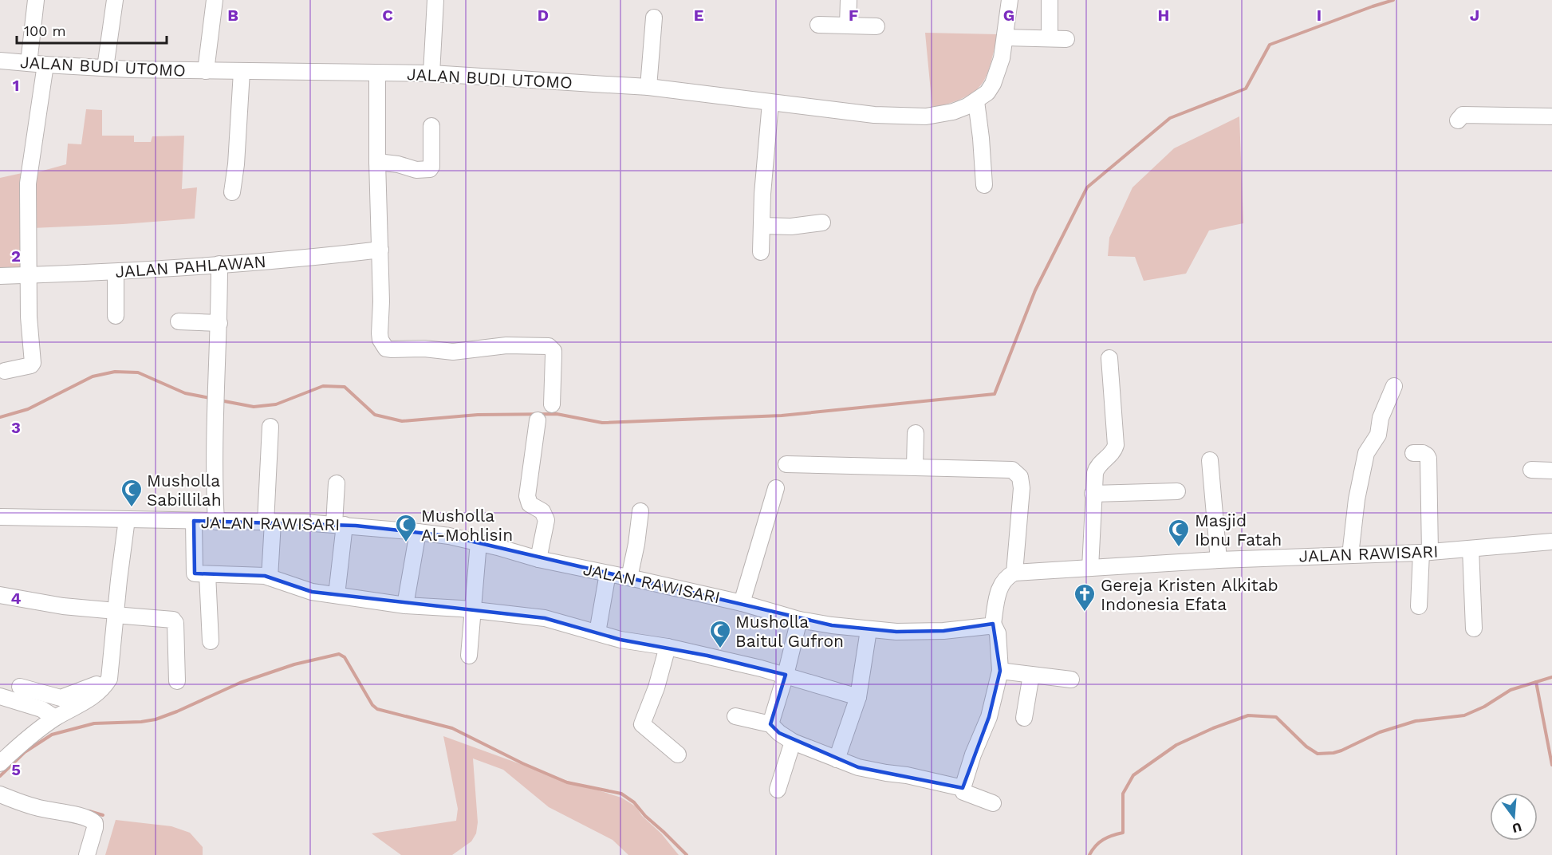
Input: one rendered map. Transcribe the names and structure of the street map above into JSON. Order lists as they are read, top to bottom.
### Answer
{
  "streets": {
    "street": ["JALAN BUDI UTOMO", "JALAN PAHLAWAN", "JALAN RAWISARI"]
  },
  "places": {
    "mosque": [
      "Musholla Sabillilah",
      "Musholla Al-Mohlisin",
      "Masjid Ibnu Fatah",
      "Musholla Baitul Gufron"
    ],
    "church": ["Gereja Kristen Alkitab Indonesia Efata"]
  },
  "scale_bar": "100 m",
  "north": "bottom",
  "grid": {
    "columns": [
      "B",
      "C",
      "D",
      "E",
      "F",
      "G",
      "H",
      "I",
      "J"
    ],
    "rows": [
      "1",
      "2",
      "3",
      "4",
      "5"
    ]
  }
}
